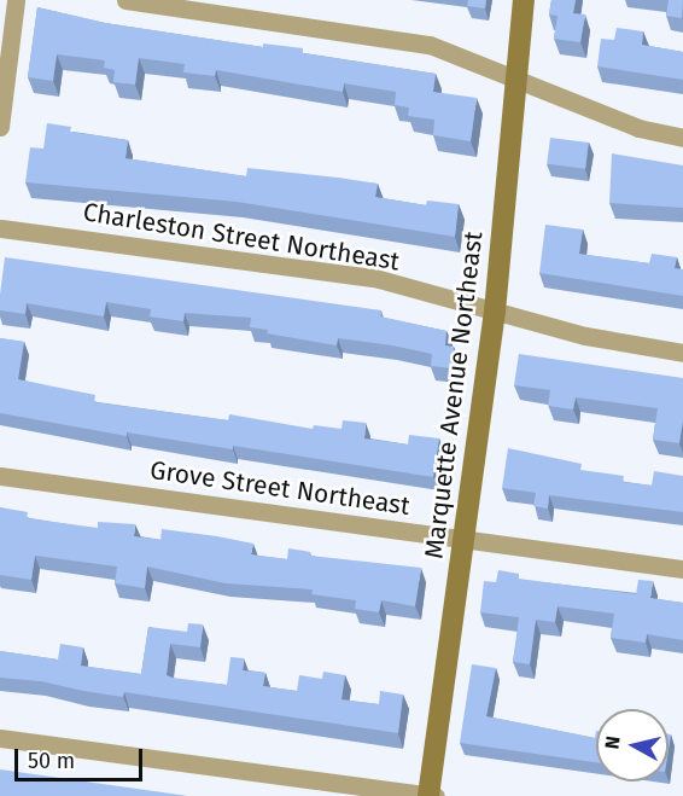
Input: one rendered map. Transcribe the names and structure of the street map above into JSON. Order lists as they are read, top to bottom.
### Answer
{
  "streets": {
    "street": ["Charleston Street Northeast", "Marquette Avenue Northeast", "Grove Street Northeast"]
  },
  "crossings": [
    ["Charleston Street Northeast", "Marquette Avenue Northeast"],
    ["Marquette Avenue Northeast", "Grove Street Northeast"]
  ],
  "scale_bar": "50 m",
  "north": "left"
}
